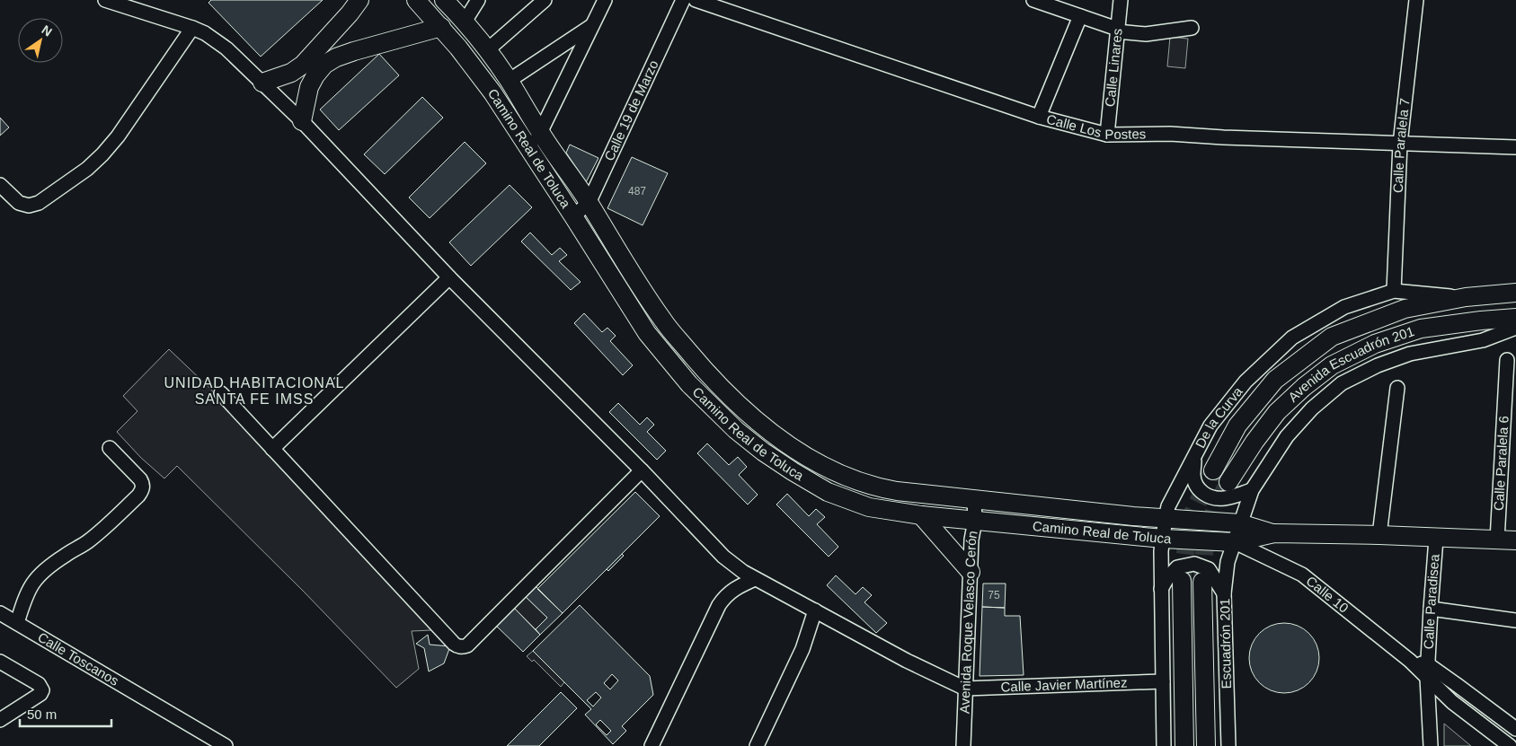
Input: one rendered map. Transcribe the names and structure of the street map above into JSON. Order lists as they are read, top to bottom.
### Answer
{
  "streets": {
    "main road": ["Camino Real de Toluca", "Avenida Escuadrón 201", "De la Curva"],
    "street": [
      "Calle Linares",
      "Calle 19 de Marzo",
      "Calle Los Postes",
      "Calle Paralela 7",
      "Calle Paralela 6",
      "Calle 10",
      "Calle Paradisea",
      "Avenida Roque Velasco Cerón",
      "Escuadrón 201",
      "Calle Toscanos",
      "Calle Javier Martínez"
    ]
  },
  "crossings": [
    ["Calle Linares", "Calle Los Postes"],
    ["Calle 19 de Marzo", "Camino Real de Toluca"],
    ["Calle Los Postes", "Calle Paralela 7"],
    ["Calle Paralela 7", "De la Curva"],
    ["Camino Real de Toluca", "De la Curva"],
    ["Camino Real de Toluca", "Calle Paralela 6"],
    ["Camino Real de Toluca", "Calle 10"],
    ["Camino Real de Toluca", "Calle Paradisea"],
    ["Camino Real de Toluca", "Avenida Roque Velasco Cerón"],
    ["Camino Real de Toluca", "Escuadrón 201"],
    ["Avenida Escuadrón 201", "De la Curva"],
    ["De la Curva", "Calle Javier Martínez"],
    ["Calle 10", "Calle Paradisea"],
    ["Calle 10", "Escuadrón 201"],
    ["Avenida Roque Velasco Cerón", "Calle Javier Martínez"]
  ],
  "districts": ["UNIDAD HABITACIONAL SANTA FE IMSS"],
  "house_numbers": ["487", "75"],
  "scale_bar": "50 m",
  "north": "top right"
}
